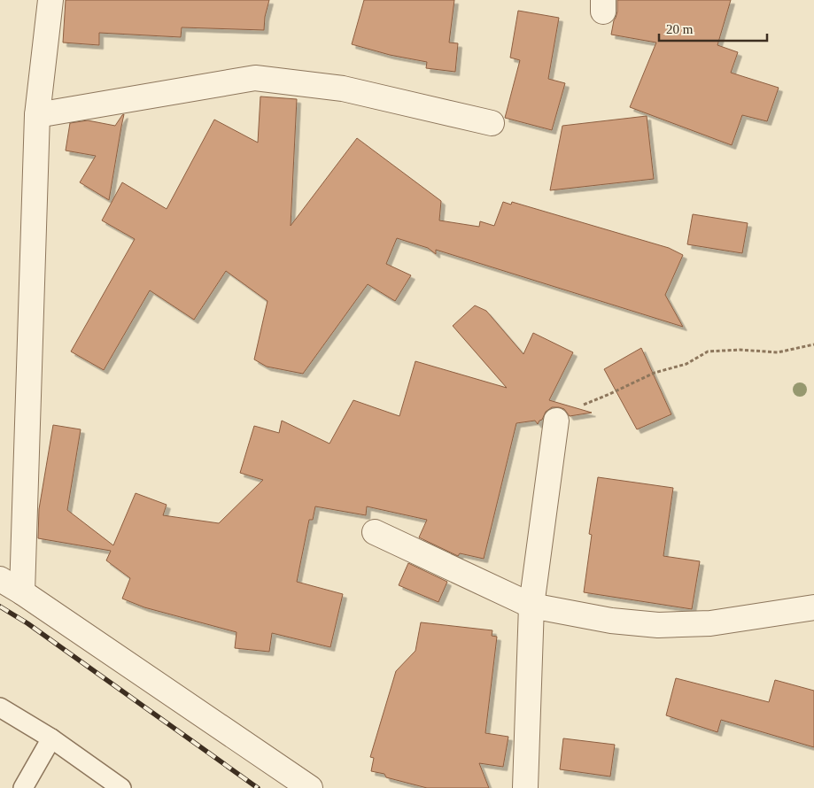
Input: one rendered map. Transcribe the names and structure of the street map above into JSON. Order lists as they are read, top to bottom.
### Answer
{
  "scale_bar": "20 m"
}
